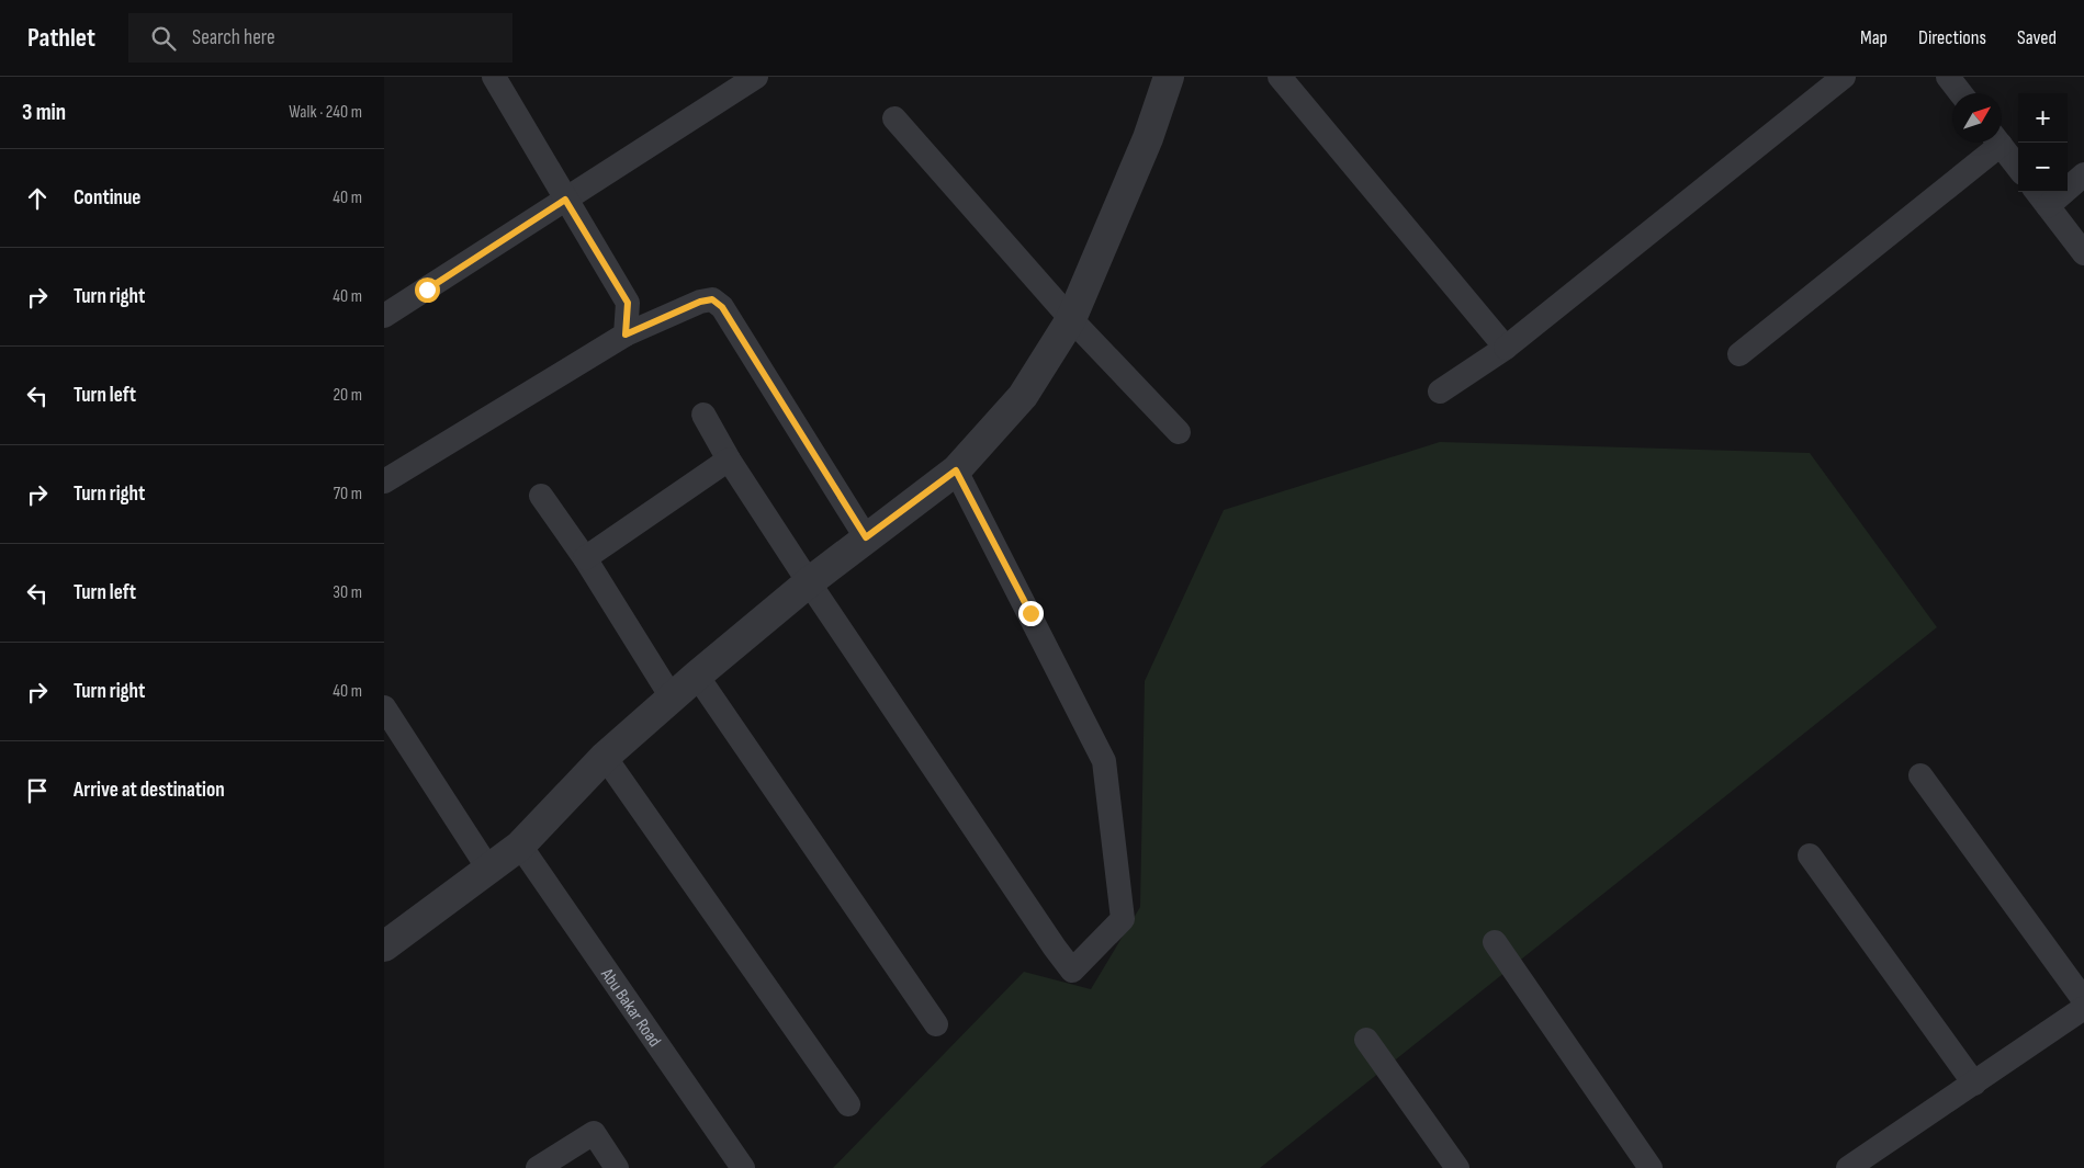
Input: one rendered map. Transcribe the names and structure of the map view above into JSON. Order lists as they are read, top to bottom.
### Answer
{
  "streets": {
    "street": ["Abu Bakar Road"]
  },
  "north": "top right",
  "page": {
    "header": "Pathlet",
    "search": "Search here",
    "nav": ["Map", "Directions", "Saved"],
    "heading": ["3 min", "Walk · 240 m"],
    "map_buttons": ["+", "−"],
    "list": [
      ["Continue", "40 m"],
      ["Turn right", "40 m"],
      ["Turn left", "20 m"],
      ["Turn right", "70 m"],
      ["Turn left", "30 m"],
      ["Turn right", "40 m"],
      "Arrive at destination"
    ]
  }
}
